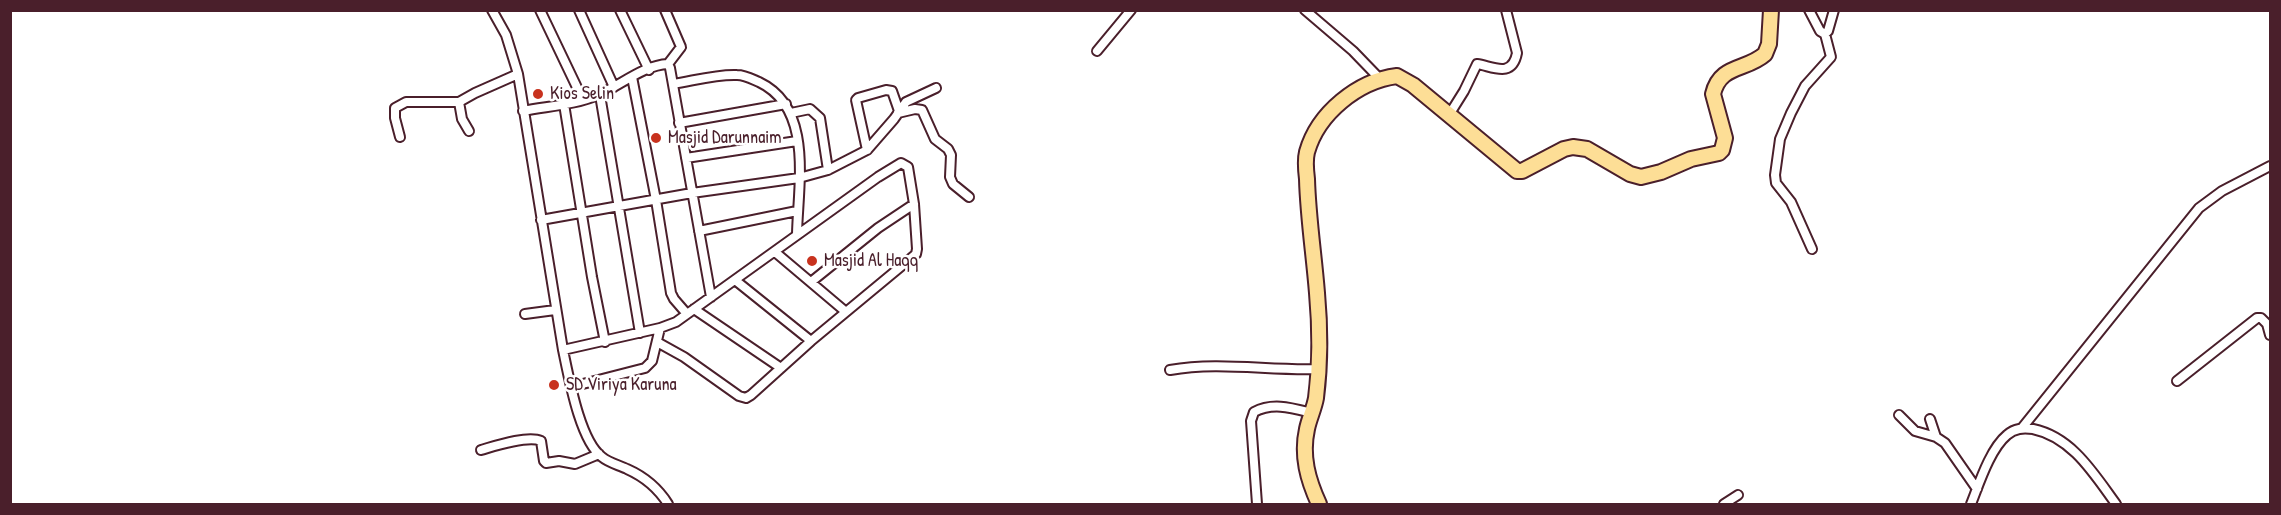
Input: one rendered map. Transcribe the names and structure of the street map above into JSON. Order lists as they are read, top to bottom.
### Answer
{
  "places": [
    "Kios Selin",
    "Masjid Darunnaim",
    "Masjid Al Haqq",
    "SD Viriya Karuna"
  ]
}
